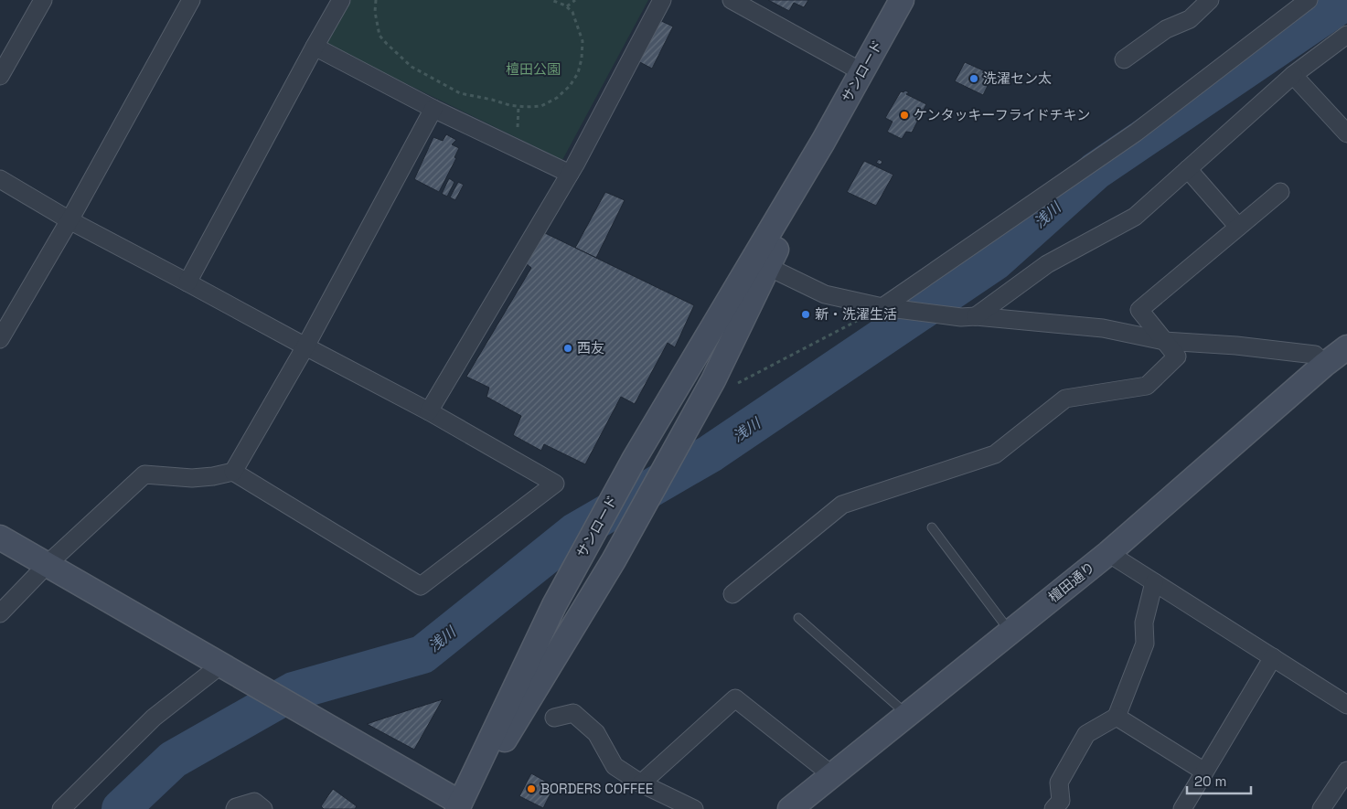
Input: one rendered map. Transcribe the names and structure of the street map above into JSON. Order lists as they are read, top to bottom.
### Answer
{
  "streets": {
    "street": ["サンロード", "檀田通り"]
  },
  "water": ["浅川"],
  "parks": ["檀田公園"],
  "places": [
    "洗濯セン太",
    "ケンタッキーフライドチキン",
    "新・洗濯生活",
    "西友",
    "BORDERS COFFEE"
  ],
  "scale_bar": "20 m"
}
